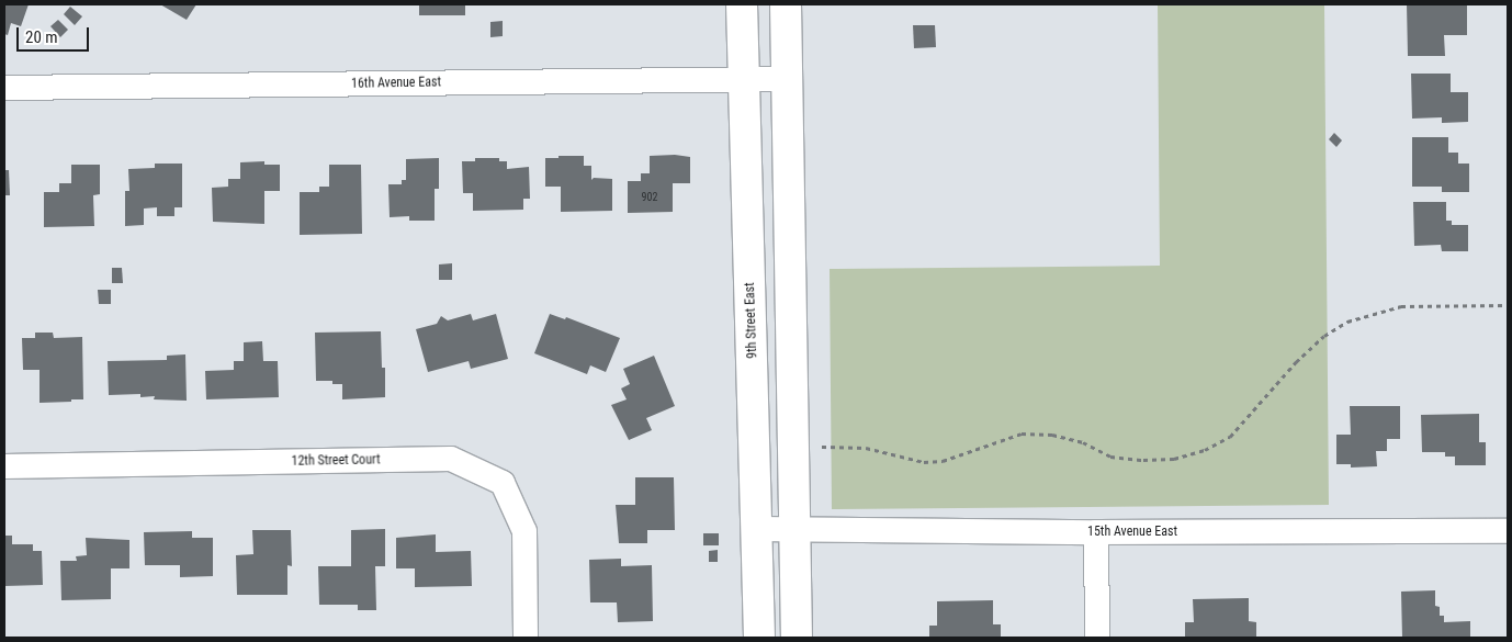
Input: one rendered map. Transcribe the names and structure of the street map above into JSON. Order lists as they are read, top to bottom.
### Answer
{
  "streets": {
    "main road": ["9th Street East"],
    "street": ["16th Avenue East", "12th Street Court", "15th Avenue East"]
  },
  "crossings": [
    ["16th Avenue East", "9th Street East"],
    ["9th Street East", "15th Avenue East"]
  ],
  "house_numbers": ["902"],
  "scale_bar": "20 m"
}
